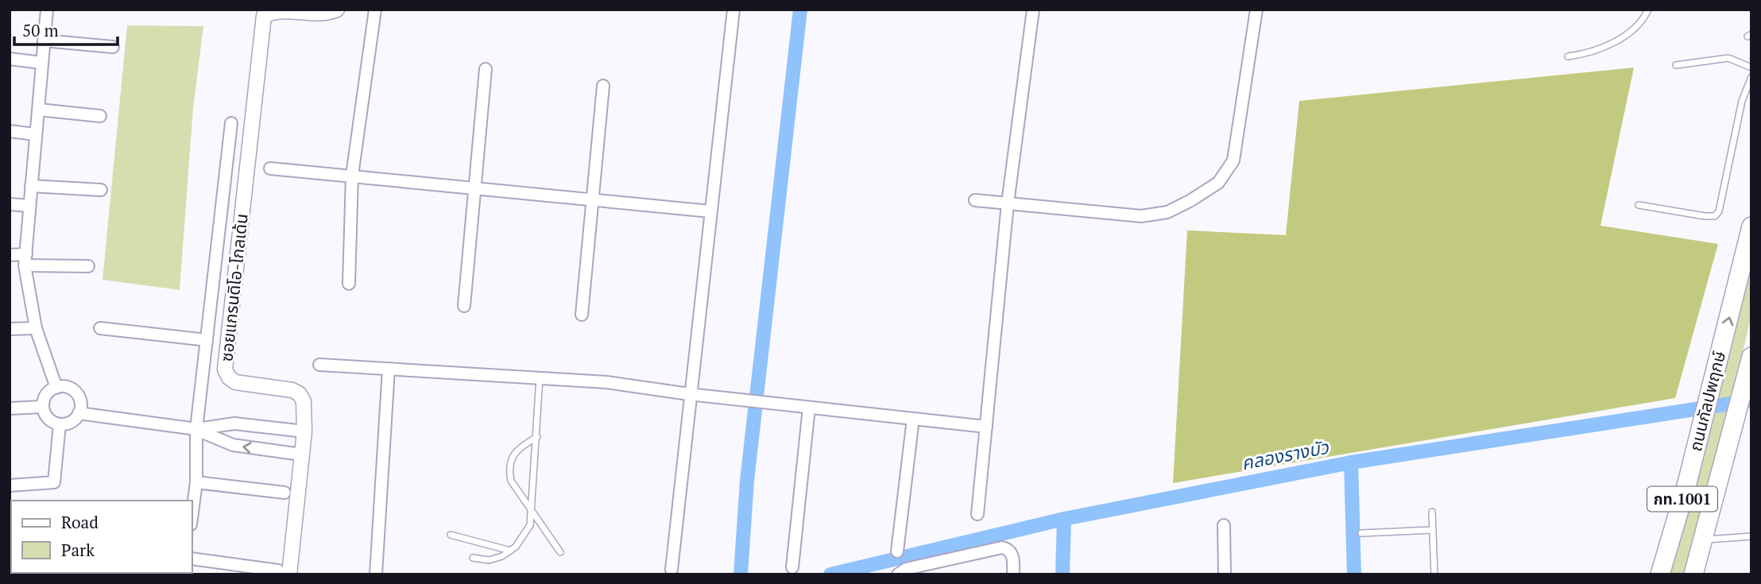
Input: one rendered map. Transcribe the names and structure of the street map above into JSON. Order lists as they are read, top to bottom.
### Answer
{
  "streets": {
    "main road": ["ถนนกัลปพฤกษ์", "กท.1001"],
    "street": ["ซอยแกรนดิโอ-โกลเด้น"]
  },
  "water": ["คลองรางบัว"],
  "legend": ["Road", "Park"],
  "scale_bar": "50 m"
}
